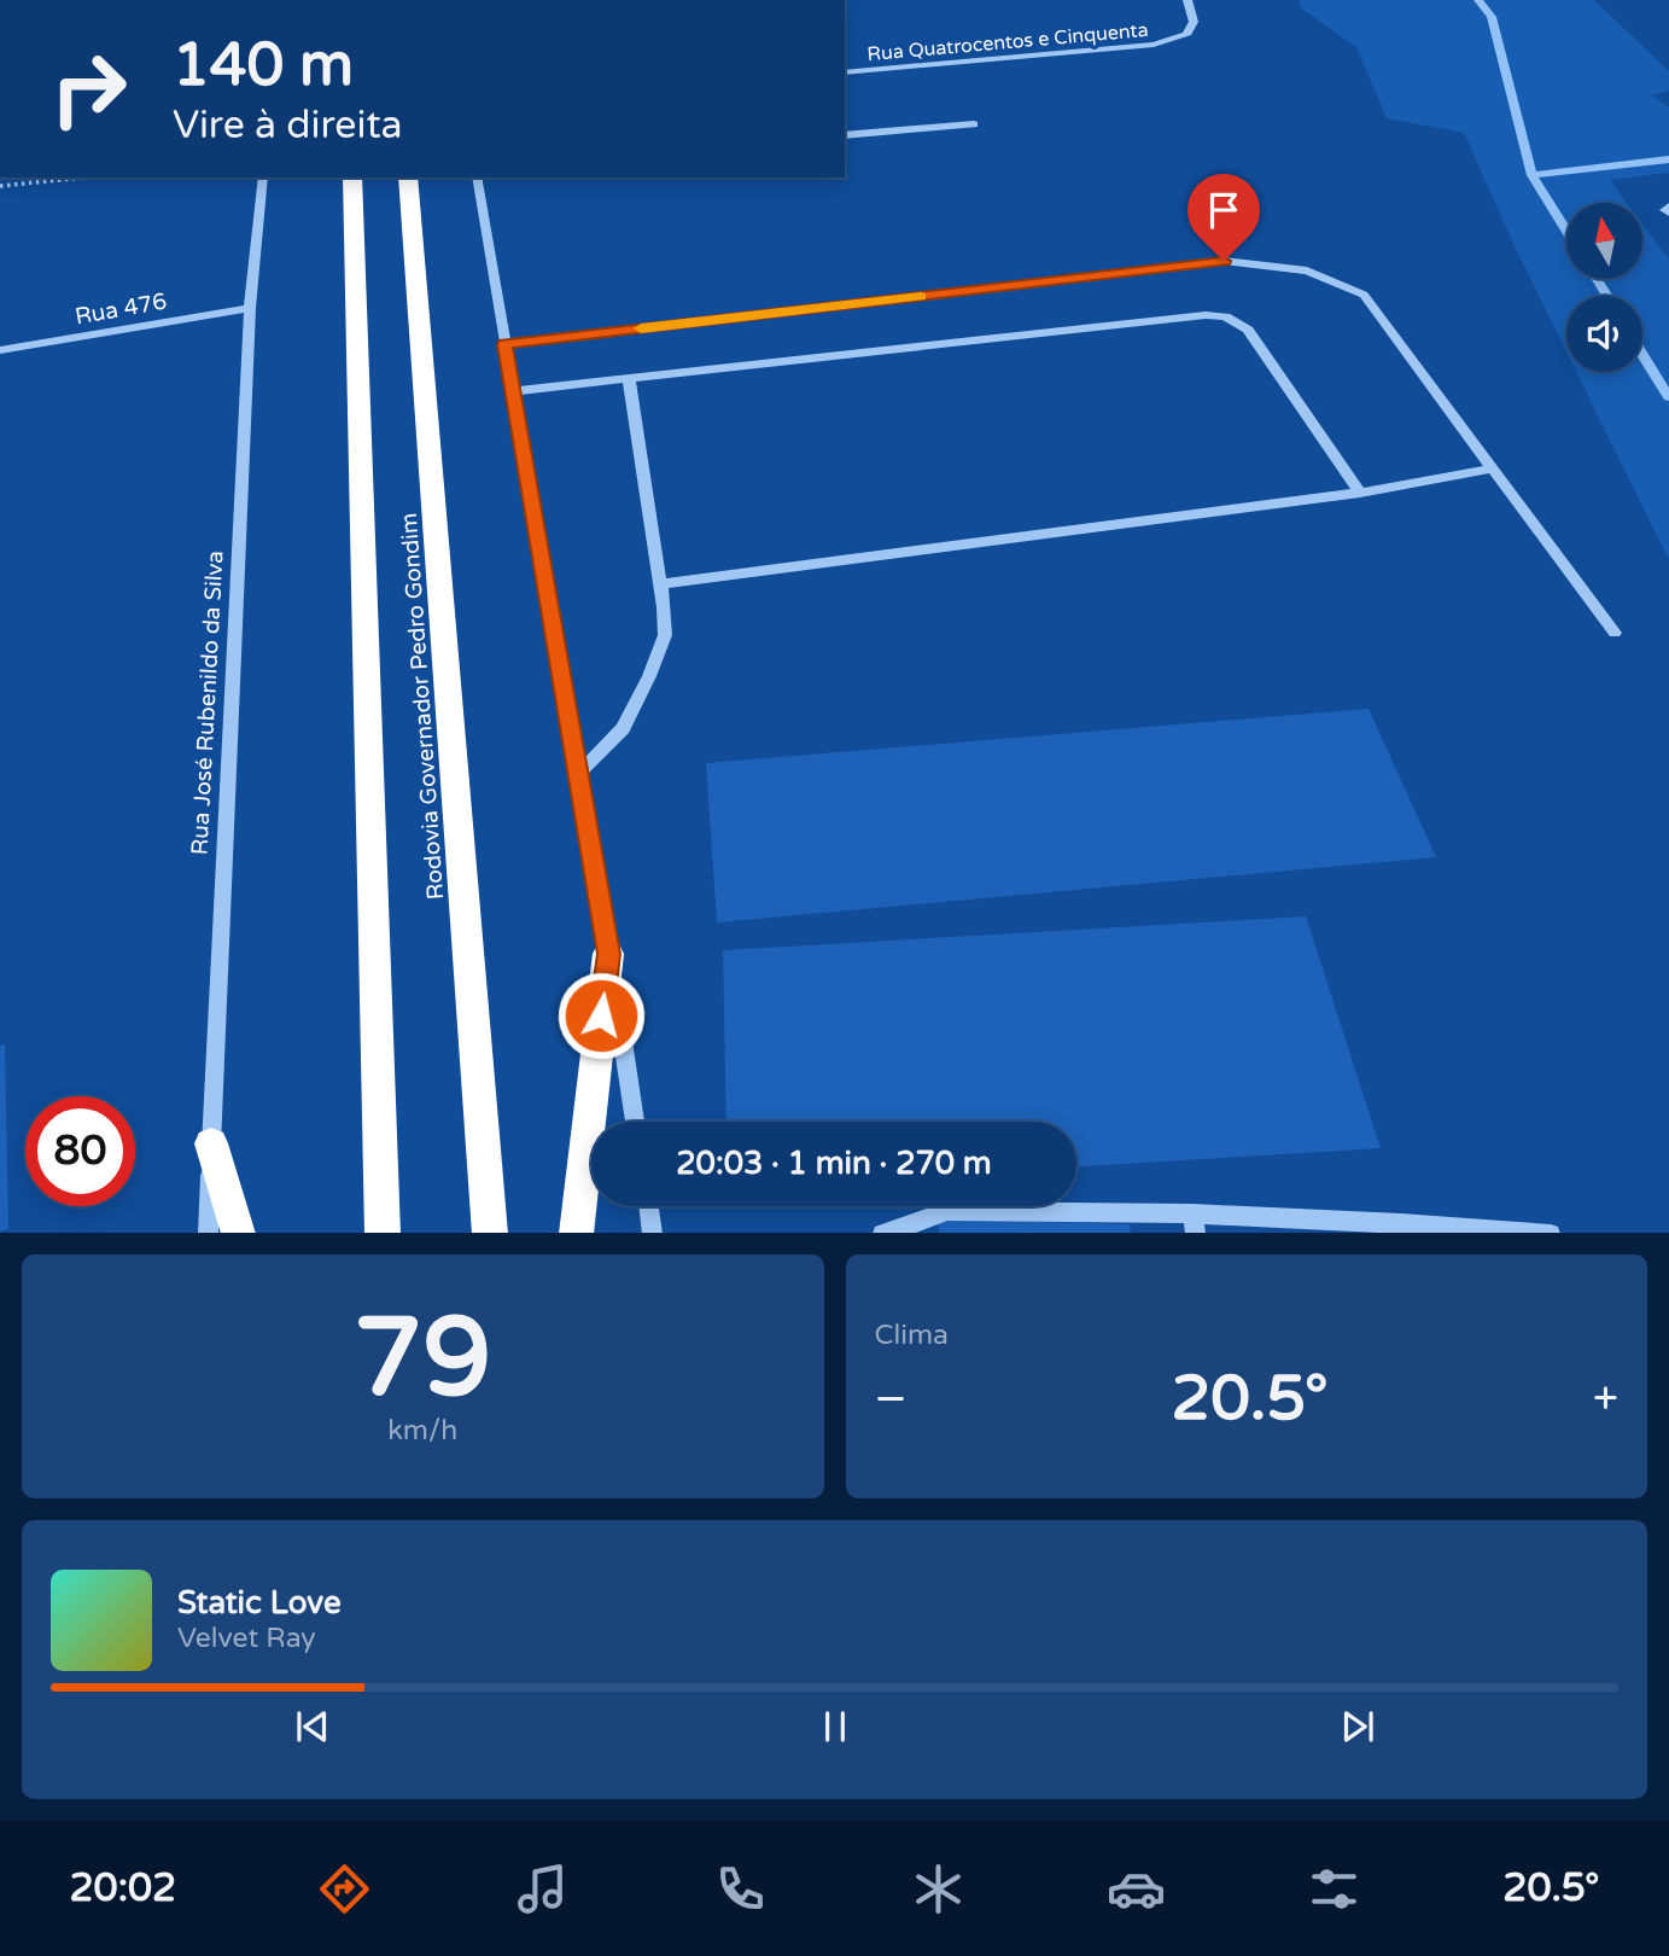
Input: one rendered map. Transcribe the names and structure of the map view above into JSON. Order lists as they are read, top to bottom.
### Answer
{
  "streets": {
    "highway": ["Rodovia Governador Pedro Gondim"],
    "street": ["Rua Quatrocentos e Cinquenta", "Rua 476", "Rua José Rubenildo da Silva"]
  },
  "crossings": [
    ["Rua 476", "Rua José Rubenildo da Silva"]
  ],
  "north": "top",
  "page": {
    "turn": ["140 m", "Vire à direita"],
    "limit": "80",
    "trip": "20:03 · 1 min · 270 m",
    "tile": [
      ["79", "km/h"],
      "Clima"
    ],
    "heat": ["−", "20.5°", "+"],
    "song": ["Static Love", "Velvet Ray"],
    "tabs": ["20:02", "20.5°"]
  }
}
